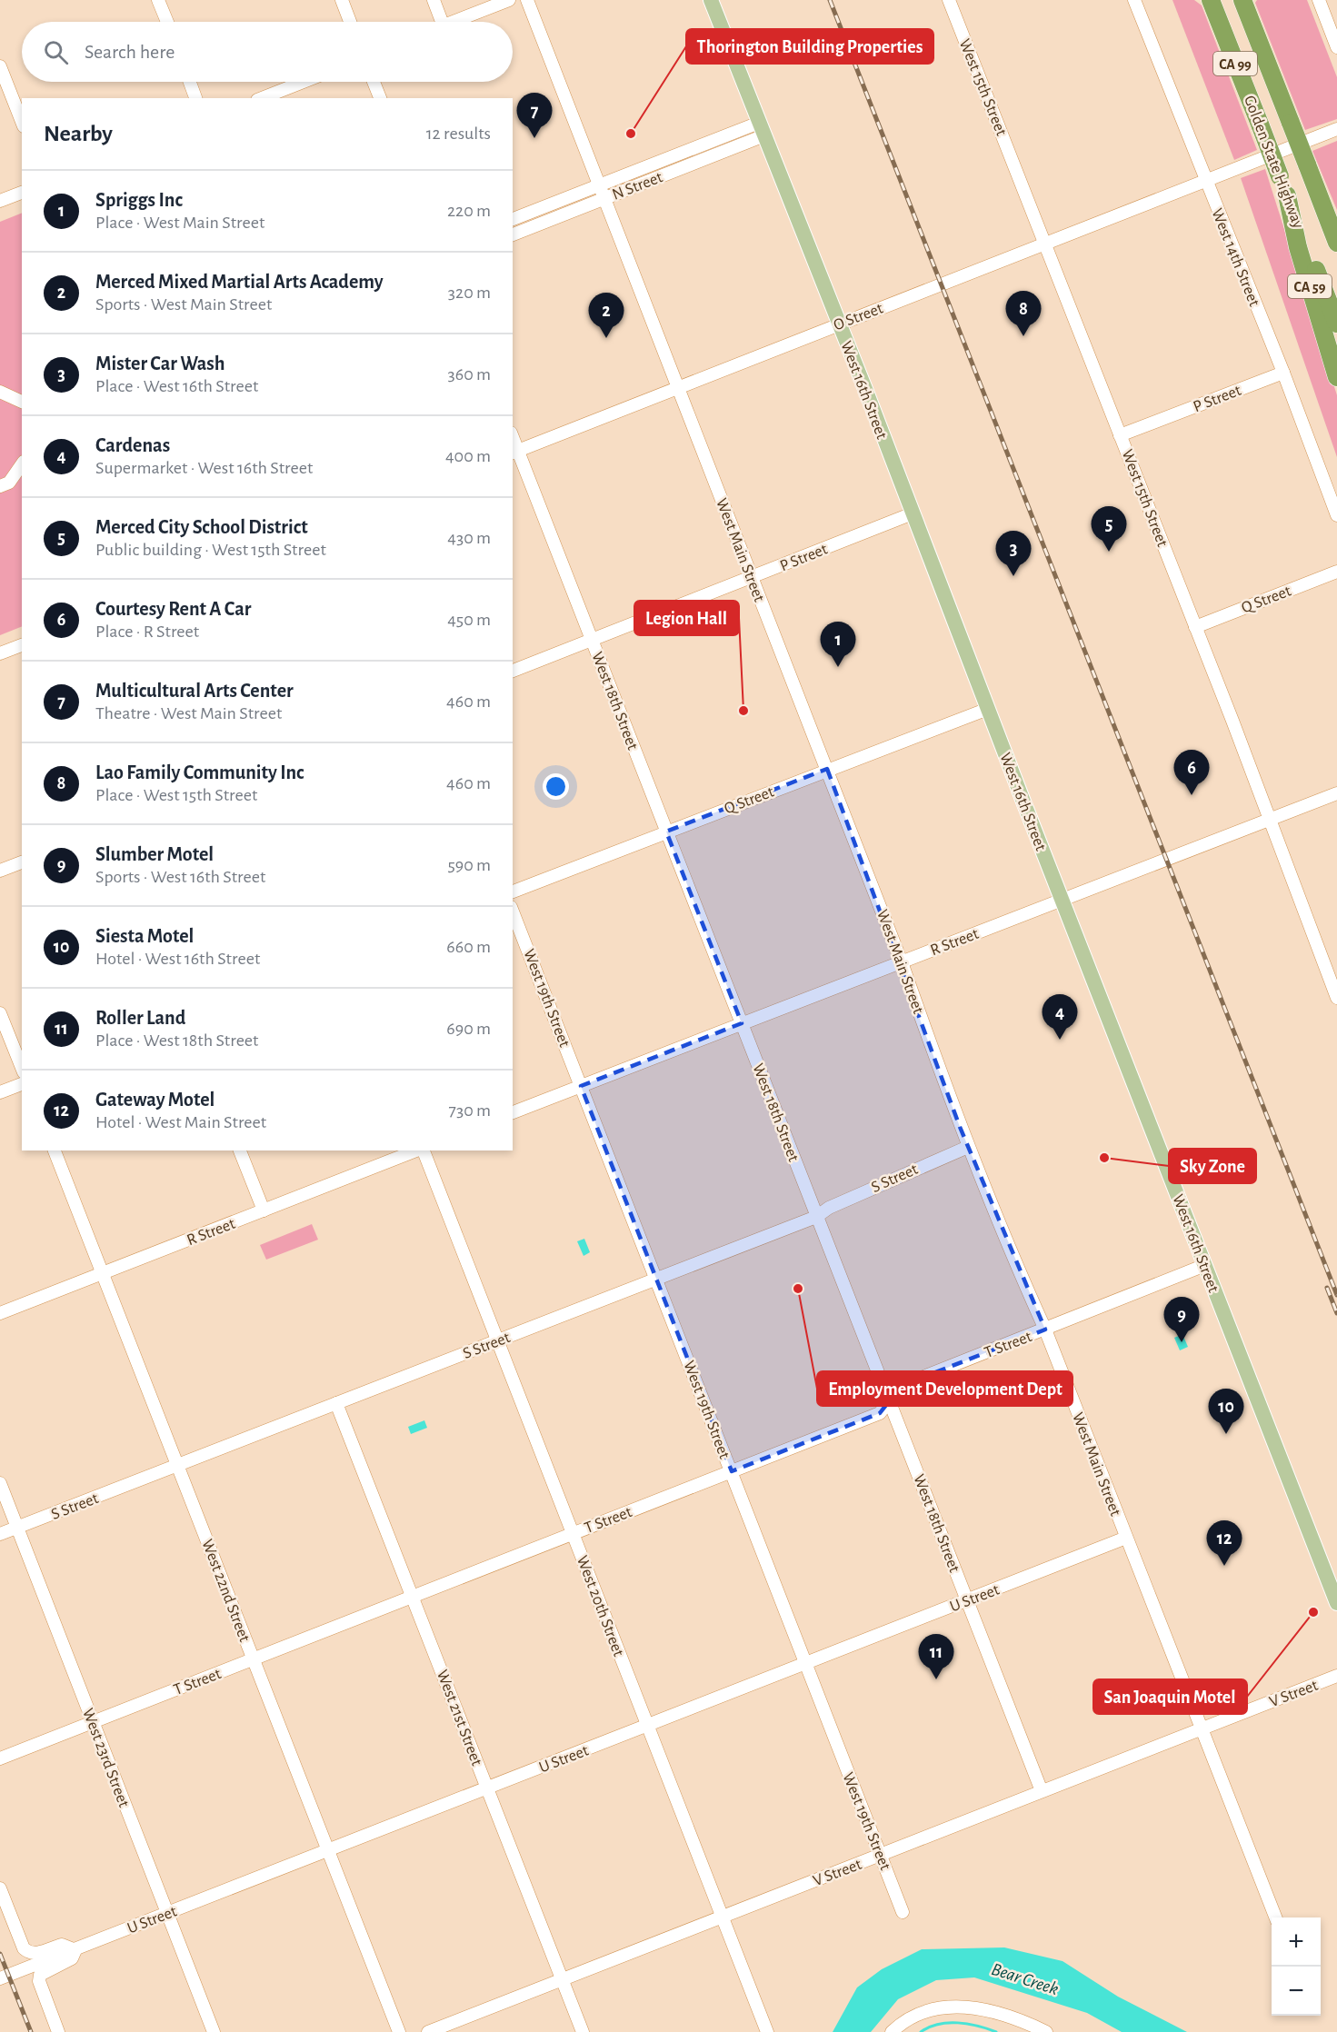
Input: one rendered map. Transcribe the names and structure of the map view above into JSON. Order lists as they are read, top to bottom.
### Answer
{
  "streets": {
    "highway": ["CA 99", "Golden State Highway", "CA 59"],
    "main road": ["West 16th Street"],
    "street": [
      "West 15th Street",
      "N Street",
      "West 14th Street",
      "O Street",
      "P Street",
      "West Main Street",
      "Q Street",
      "West 18th Street",
      "R Street",
      "West 19th Street",
      "S Street",
      "T Street",
      "West 22nd Street",
      "U Street",
      "West 20th Street",
      "V Street",
      "West 21st Street",
      "West 23rd Street"
    ]
  },
  "crossings": [
    ["West 15th Street", "O Street"],
    ["West 15th Street", "P Street"],
    ["West 15th Street", "Q Street"],
    ["West 15th Street", "R Street"],
    ["Golden State Highway", "CA 59"],
    ["N Street", "West 16th Street"],
    ["N Street", "West Main Street"],
    ["West 14th Street", "O Street"],
    ["West 14th Street", "P Street"],
    ["O Street", "West 16th Street"],
    ["O Street", "West Main Street"],
    ["O Street", "West 18th Street"],
    ["West 16th Street", "P Street"],
    ["West 16th Street", "Q Street"],
    ["West 16th Street", "R Street"],
    ["West 16th Street", "T Street"],
    ["P Street", "West Main Street"],
    ["P Street", "West 18th Street"],
    ["West Main Street", "Q Street"],
    ["West Main Street", "R Street"],
    ["West Main Street", "S Street"],
    ["West Main Street", "T Street"],
    ["West Main Street", "U Street"],
    ["West Main Street", "V Street"],
    ["Q Street", "West 18th Street"],
    ["West 18th Street", "R Street"],
    ["West 18th Street", "S Street"],
    ["West 18th Street", "T Street"],
    ["West 18th Street", "U Street"],
    ["West 18th Street", "V Street"],
    ["R Street", "West 19th Street"],
    ["R Street", "West 22nd Street"],
    ["West 19th Street", "S Street"],
    ["West 19th Street", "T Street"],
    ["West 19th Street", "U Street"],
    ["West 19th Street", "V Street"],
    ["S Street", "West 22nd Street"],
    ["S Street", "West 20th Street"],
    ["S Street", "West 21st Street"],
    ["S Street", "West 23rd Street"],
    ["T Street", "West 22nd Street"],
    ["T Street", "West 20th Street"],
    ["T Street", "West 21st Street"],
    ["T Street", "West 23rd Street"],
    ["West 22nd Street", "U Street"],
    ["U Street", "West 20th Street"],
    ["U Street", "West 21st Street"],
    ["U Street", "West 23rd Street"],
    ["West 20th Street", "V Street"],
    ["V Street", "West 21st Street"]
  ],
  "water": ["Bear Creek"],
  "places": [
    "Thorington Building Properties",
    "Legion Hall",
    "Sky Zone",
    "Employment Development Dept",
    "San Joaquin Motel"
  ],
  "page": {
    "search": "Search here",
    "pins": [
      "7",
      "8",
      "2",
      "5",
      "3",
      "1",
      "6",
      "4",
      "9",
      "10",
      "12",
      "11"
    ],
    "heading": ["Nearby", "12 results"],
    "list": [
      {
        "mark": "1",
        "name": "Spriggs Inc",
        "note": "Place · West Main Street",
        "value": "220 m"
      },
      {
        "mark": "2",
        "name": "Merced Mixed Martial Arts Academy",
        "note": "Sports · West Main Street",
        "value": "320 m"
      },
      {
        "mark": "3",
        "name": "Mister Car Wash",
        "note": "Place · West 16th Street",
        "value": "360 m"
      },
      {
        "mark": "4",
        "name": "Cardenas",
        "note": "Supermarket · West 16th Street",
        "value": "400 m"
      },
      {
        "mark": "5",
        "name": "Merced City School District",
        "note": "Public building · West 15th Street",
        "value": "430 m"
      },
      {
        "mark": "6",
        "name": "Courtesy Rent A Car",
        "note": "Place · R Street",
        "value": "450 m"
      },
      {
        "mark": "7",
        "name": "Multicultural Arts Center",
        "note": "Theatre · West Main Street",
        "value": "460 m"
      },
      {
        "mark": "8",
        "name": "Lao Family Community Inc",
        "note": "Place · West 15th Street",
        "value": "460 m"
      },
      {
        "mark": "9",
        "name": "Slumber Motel",
        "note": "Sports · West 16th Street",
        "value": "590 m"
      },
      {
        "mark": "10",
        "name": "Siesta Motel",
        "note": "Hotel · West 16th Street",
        "value": "660 m"
      },
      {
        "mark": "11",
        "name": "Roller Land",
        "note": "Place · West 18th Street",
        "value": "690 m"
      },
      {
        "mark": "12",
        "name": "Gateway Motel",
        "note": "Hotel · West Main Street",
        "value": "730 m"
      }
    ],
    "map_buttons": ["+", "−"]
  }
}
